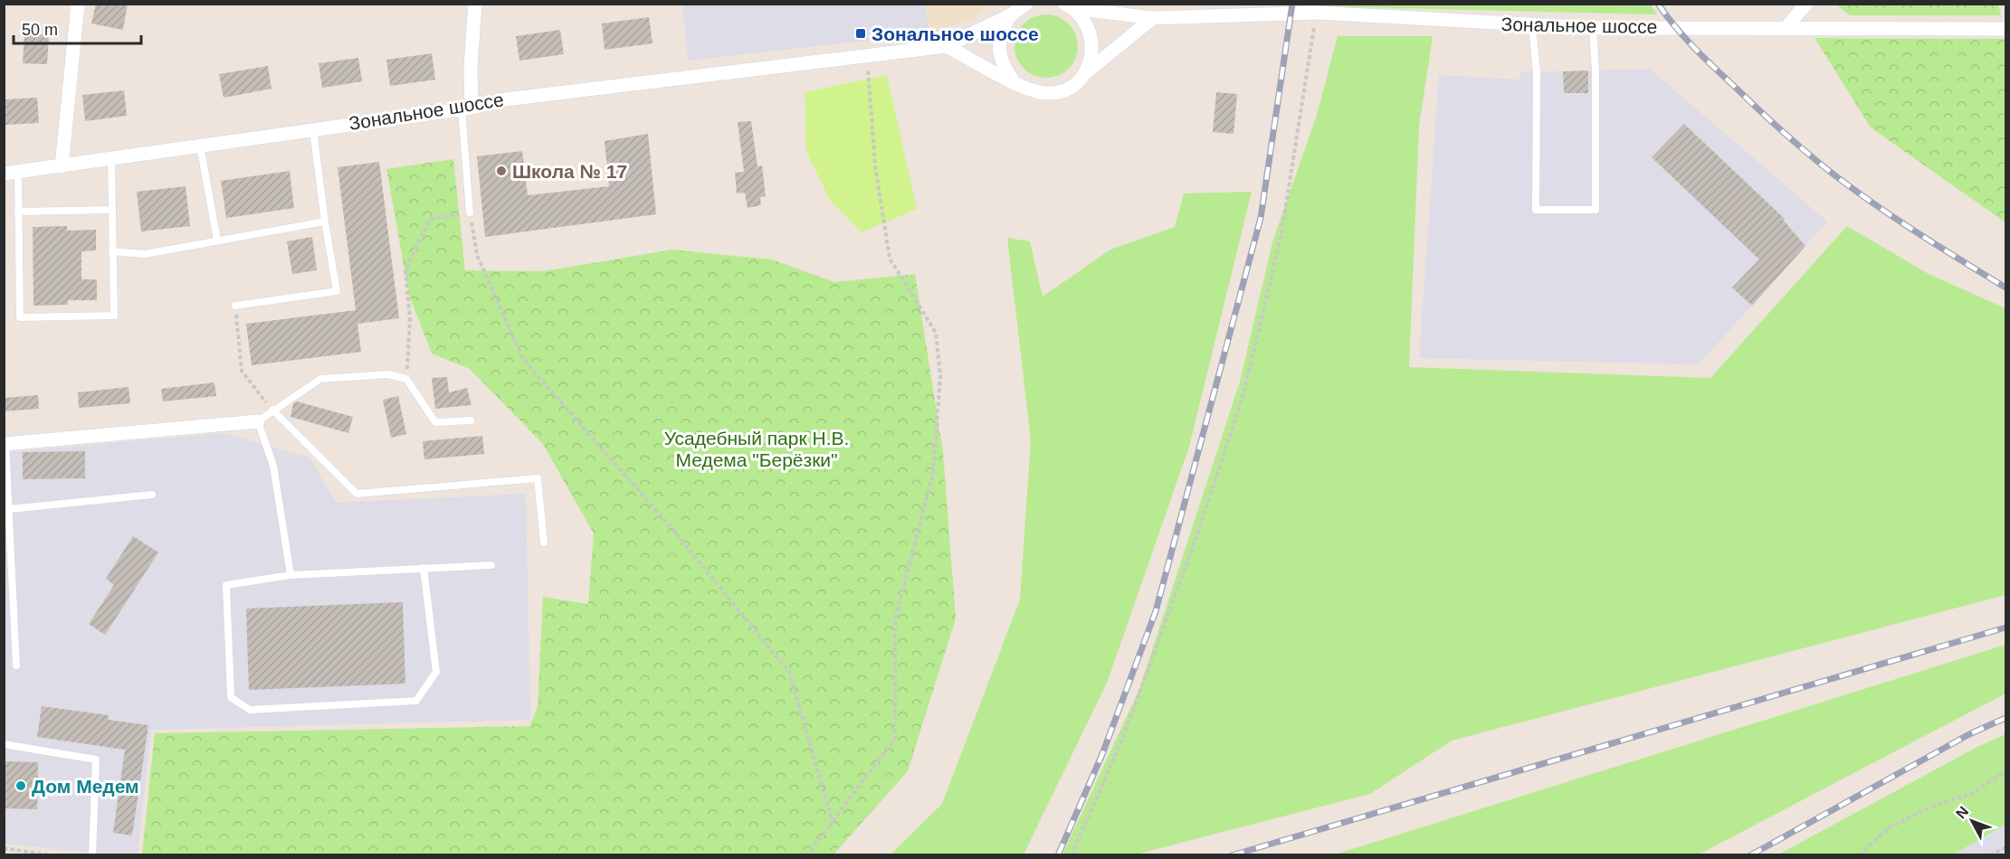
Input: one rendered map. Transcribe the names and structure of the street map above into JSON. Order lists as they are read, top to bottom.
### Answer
{
  "streets": {
    "street": ["Зональное шоссе"]
  },
  "parks": ["Усадебный парк Н.В. Медема \"Берёзки\""],
  "places": {
    "transit": ["Зональное шоссе"],
    "other": ["Школа № 17", "Дом Медем"]
  },
  "scale_bar": "50 m",
  "north": "top left"
}
